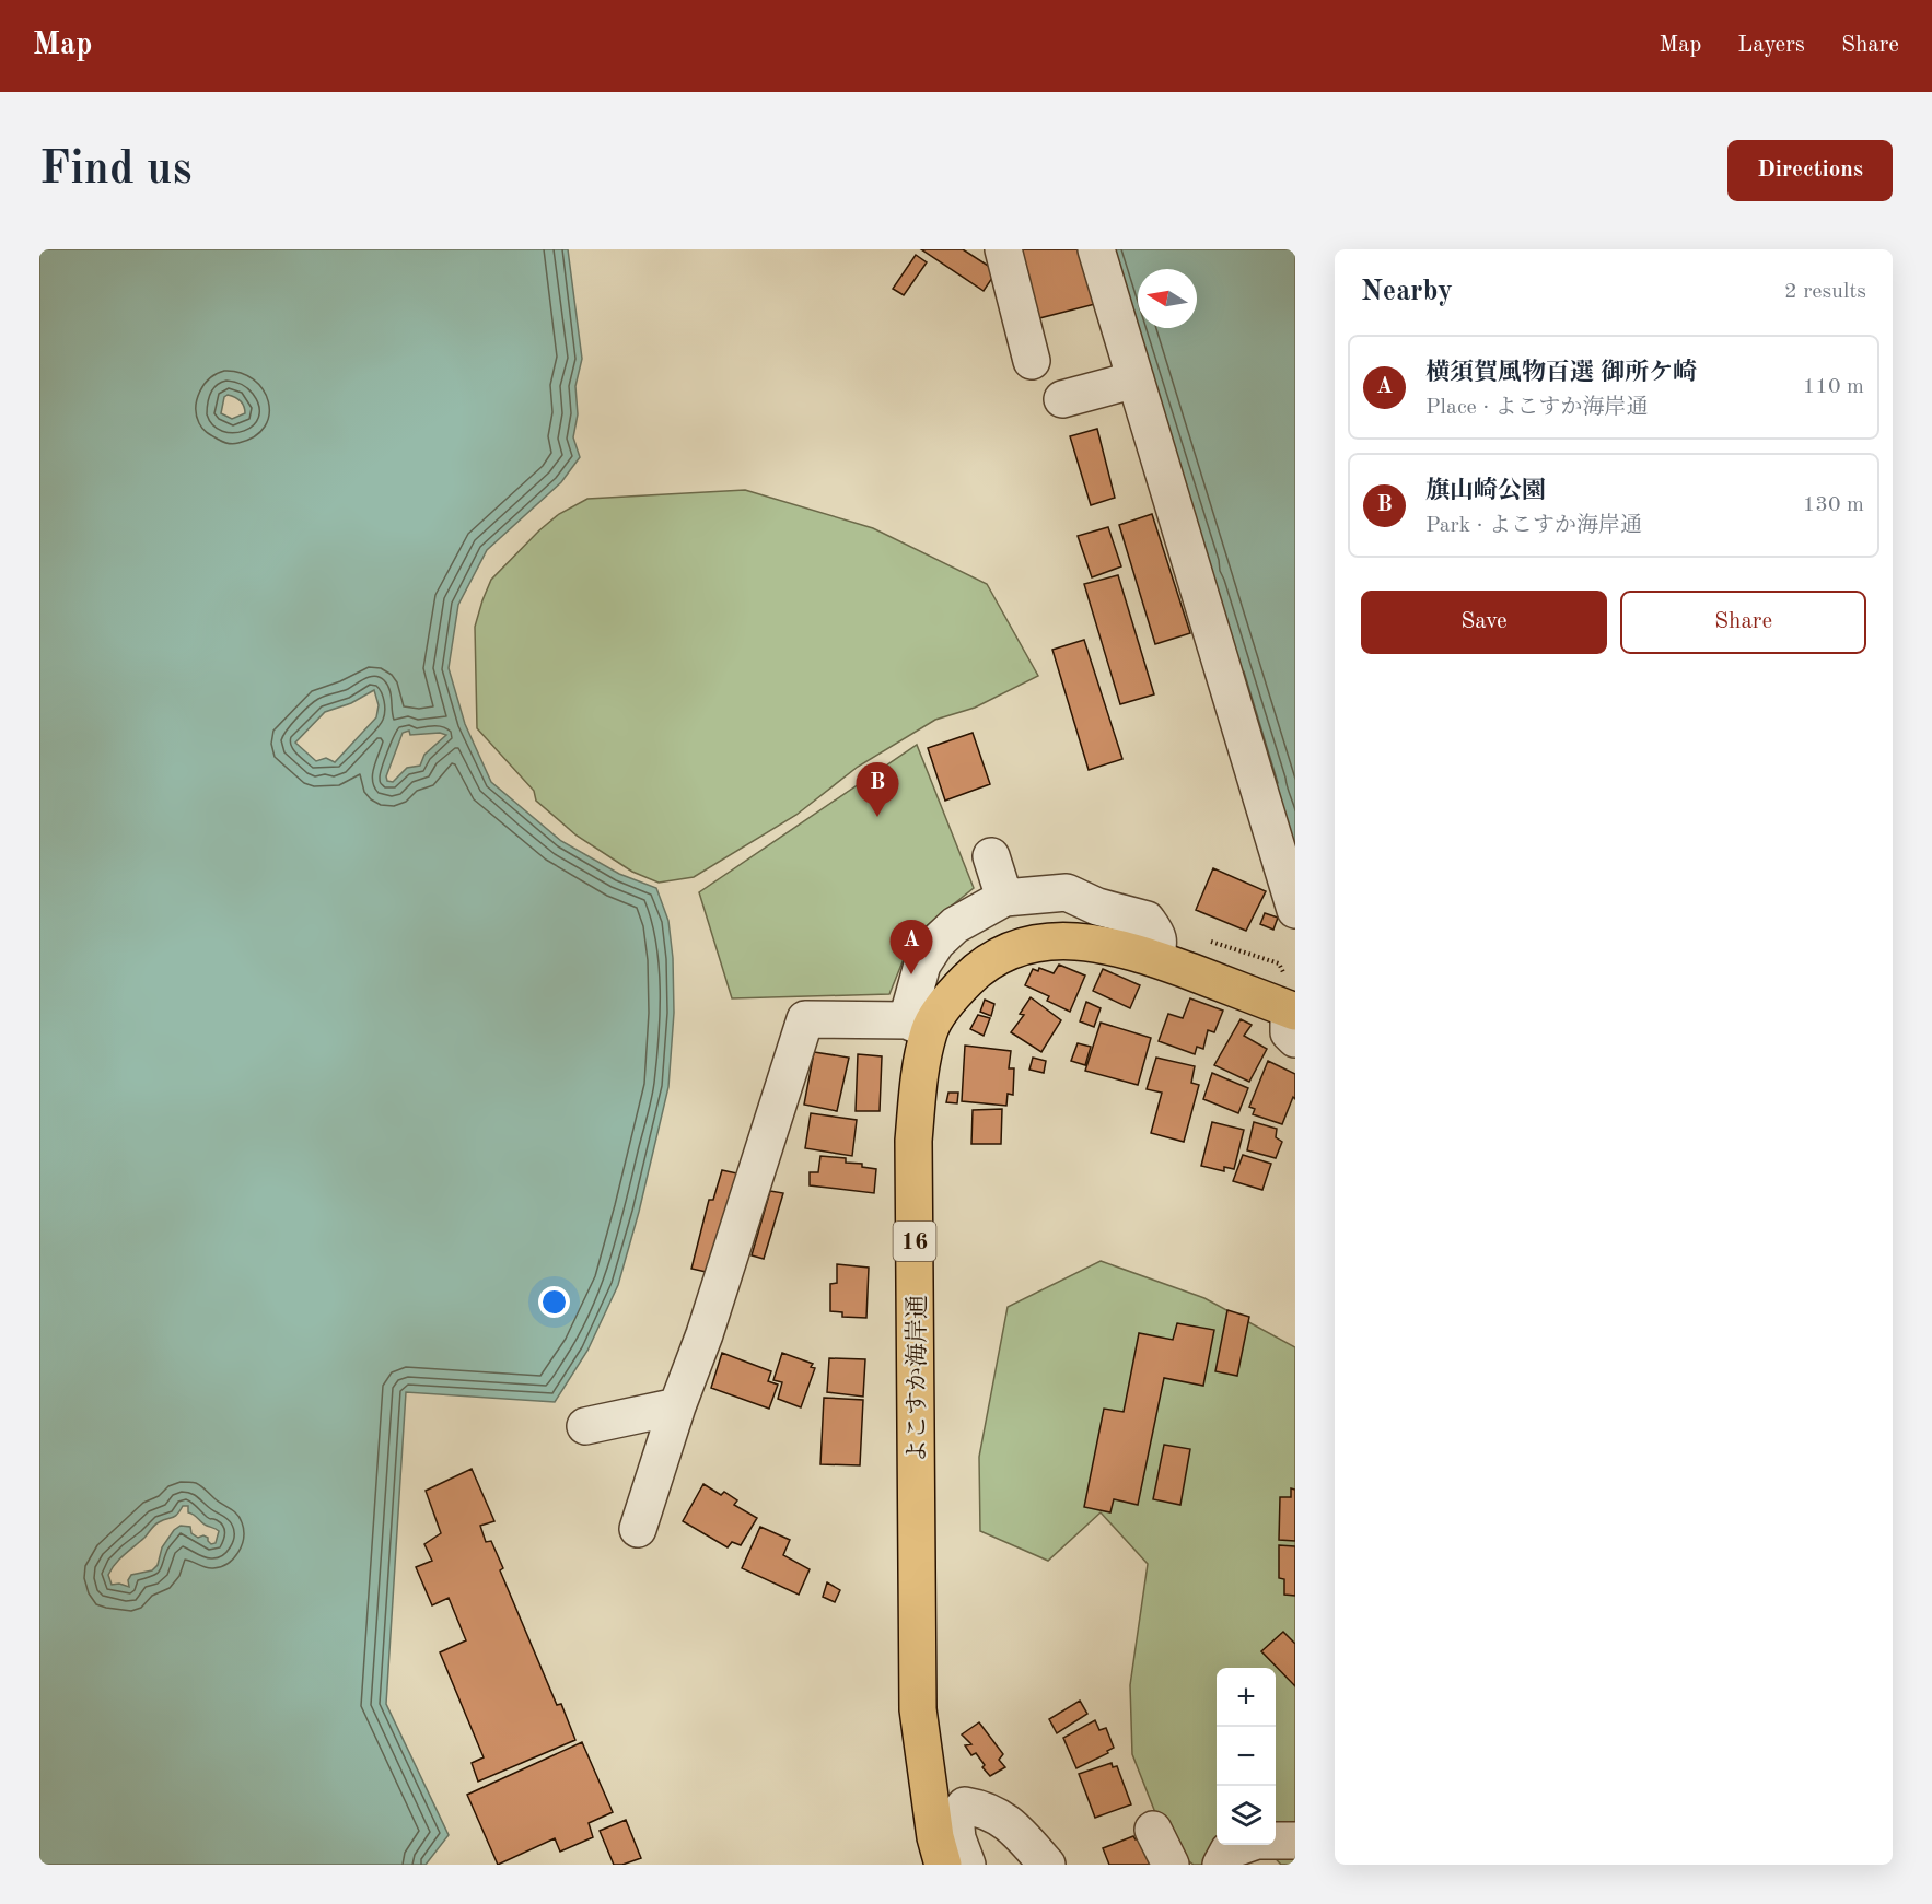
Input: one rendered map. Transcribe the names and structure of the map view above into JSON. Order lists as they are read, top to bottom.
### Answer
{
  "streets": {
    "highway": ["16", "よこすか海岸通"]
  },
  "north": "left",
  "page": {
    "header": "Map",
    "nav": ["Map", "Layers", "Share"],
    "buttons": [
      "Directions",
      ["Save", "Share"]
    ],
    "title": "Find us",
    "heading": ["Nearby", "2 results"],
    "list": [
      {
        "mark": "A",
        "name": "横須賀風物百選 御所ケ崎",
        "note": "Place · よこすか海岸通",
        "value": "110 m"
      },
      {
        "mark": "B",
        "name": "旗山崎公園",
        "note": "Park · よこすか海岸通",
        "value": "130 m"
      }
    ],
    "pins": ["B", "A"],
    "map_buttons": ["+", "−"]
  }
}
